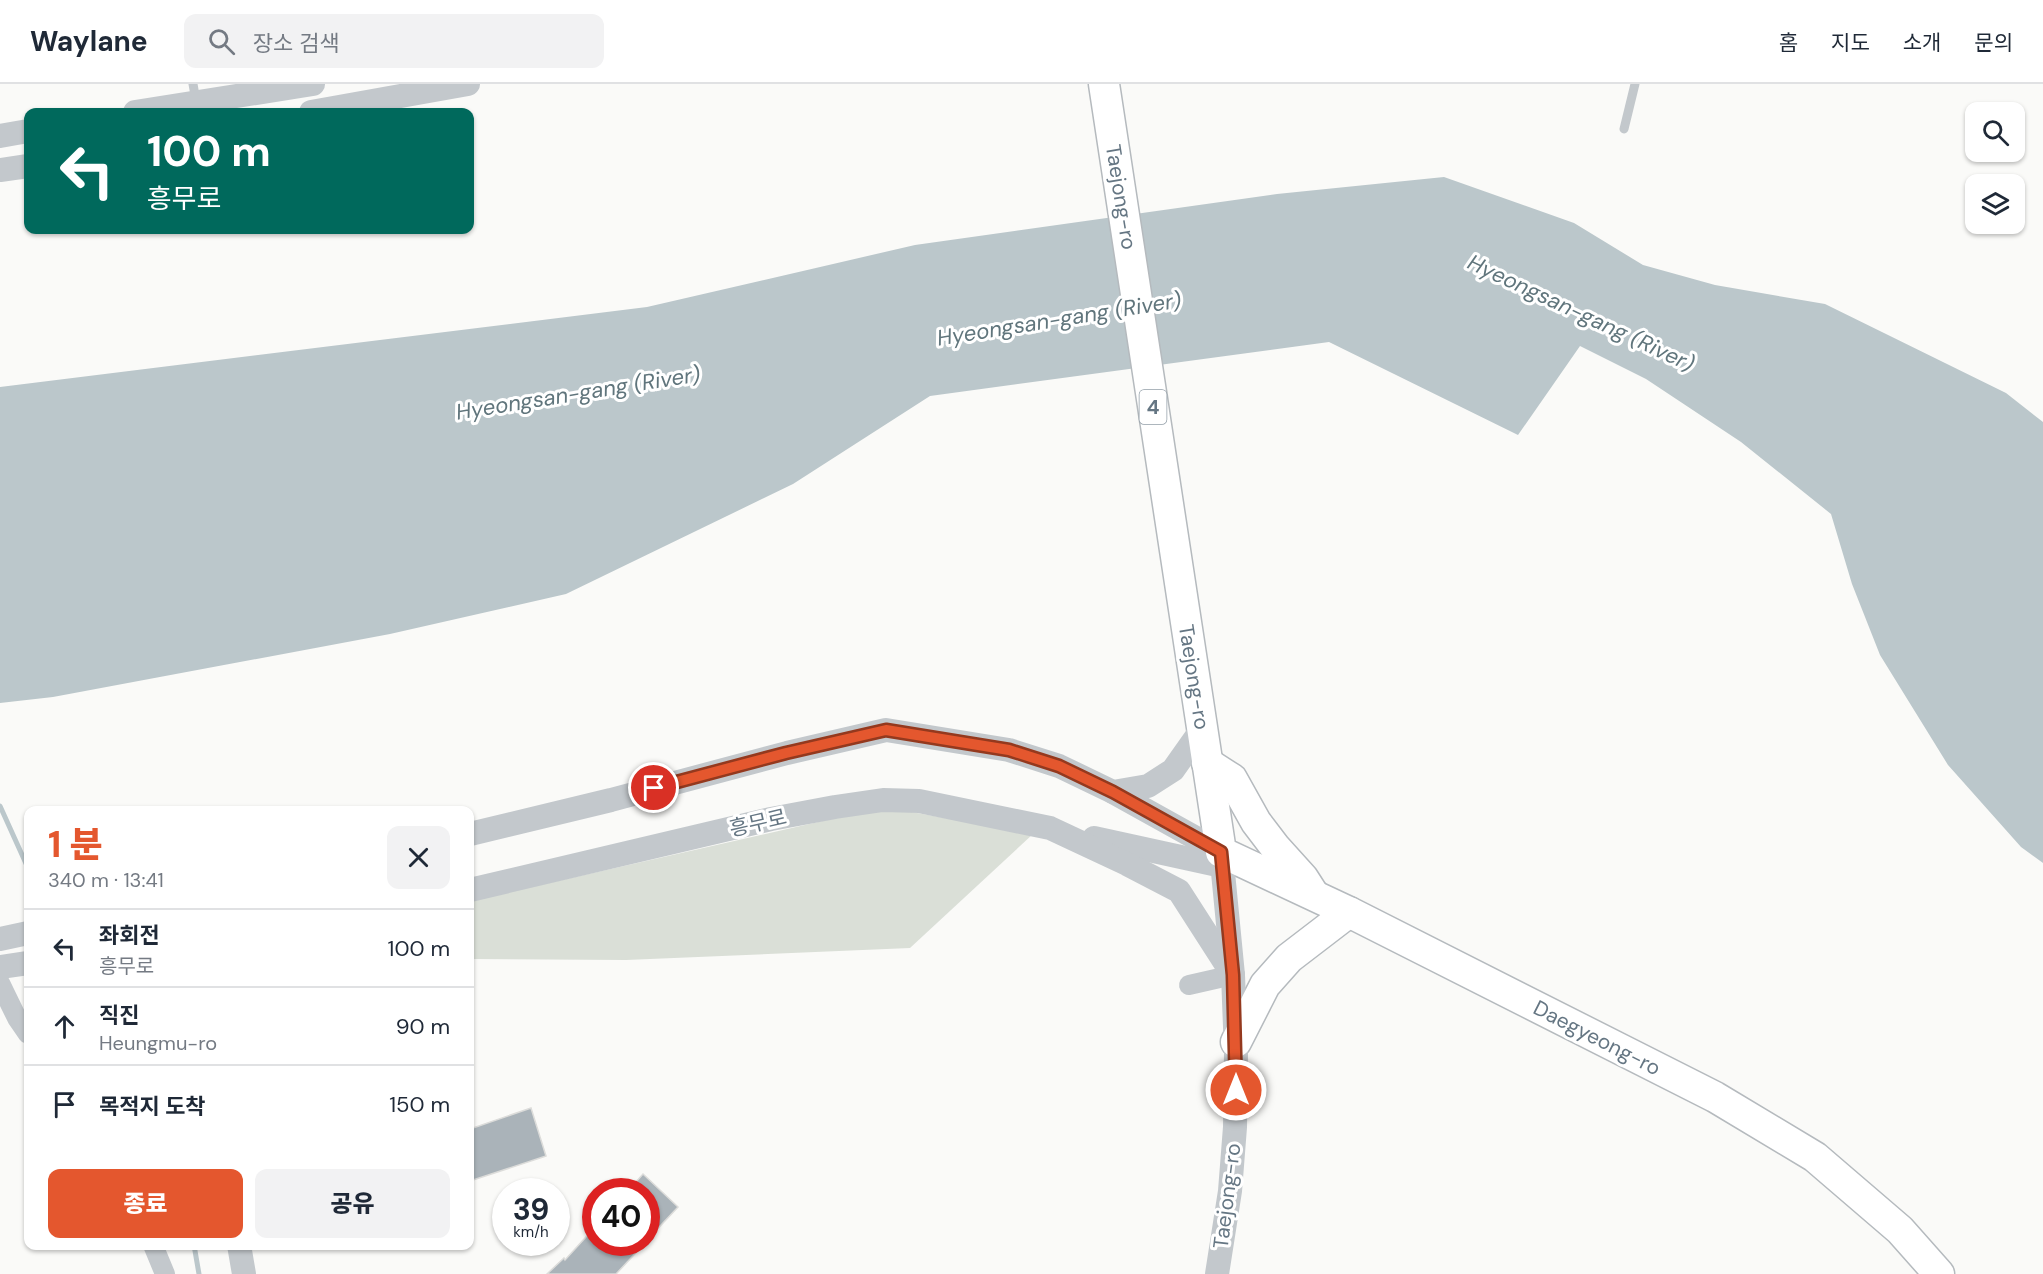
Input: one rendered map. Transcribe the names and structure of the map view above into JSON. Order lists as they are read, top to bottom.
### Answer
{
  "streets": {
    "main road": ["Taejong-ro", "4", "Daegyeong-ro"],
    "street": ["흥무로"]
  },
  "crossings": [
    ["Taejong-ro", "흥무로"],
    ["Taejong-ro", "Daegyeong-ro"],
    ["흥무로", "Daegyeong-ro"]
  ],
  "water": ["Hyeongsan-gang (River)"],
  "page": {
    "header": "Waylane",
    "search": "장소 검색",
    "nav": [
      "홈",
      "지도",
      "소개",
      "문의"
    ],
    "turn": ["100 m", "흥무로"],
    "heading": ["1 분", "340 m · 13:41"],
    "list": [
      {
        "name": "좌회전",
        "note": "흥무로",
        "value": "100 m"
      },
      {
        "name": "직진",
        "note": "Heungmu-ro",
        "value": "90 m"
      },
      {
        "name": "목적지 도착",
        "value": "150 m"
      }
    ],
    "buttons": ["종료", "공유"],
    "speed": "39 km/h",
    "limit": "40"
  }
}
